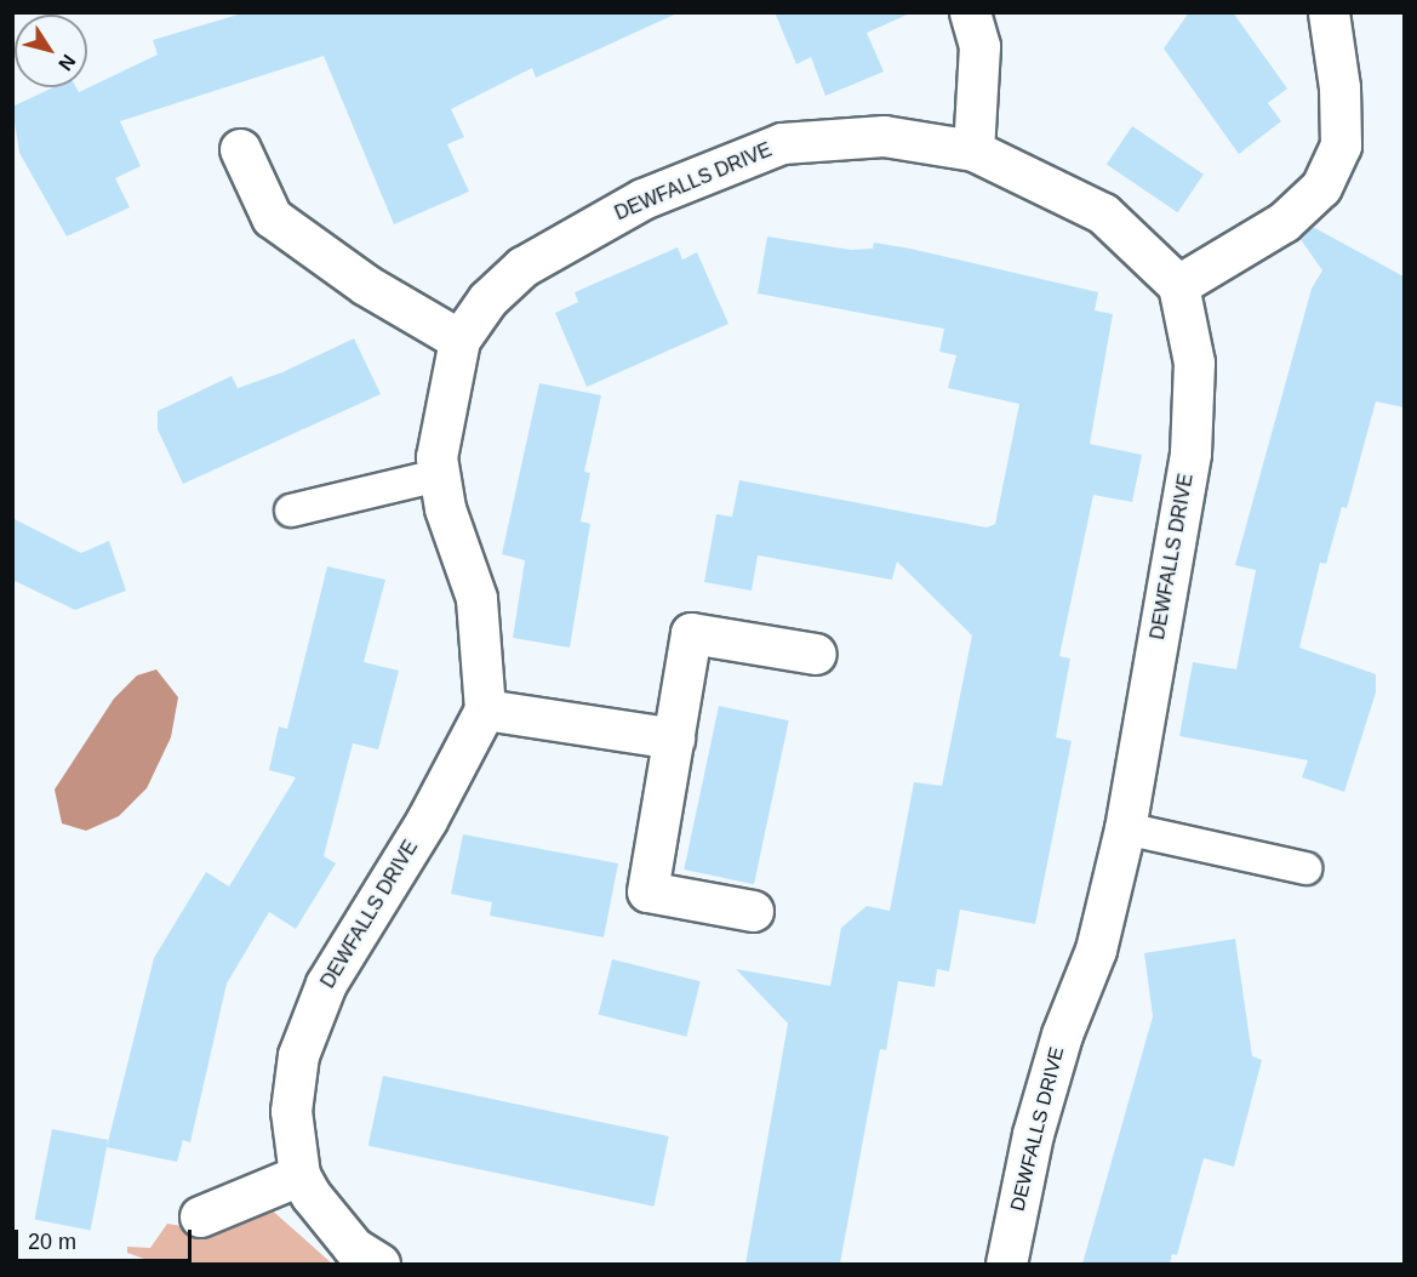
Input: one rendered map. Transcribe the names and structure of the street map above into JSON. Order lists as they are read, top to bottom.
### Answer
{
  "streets": {
    "street": ["DEWFALLS DRIVE"]
  },
  "scale_bar": "20 m",
  "north": "bottom right"
}
